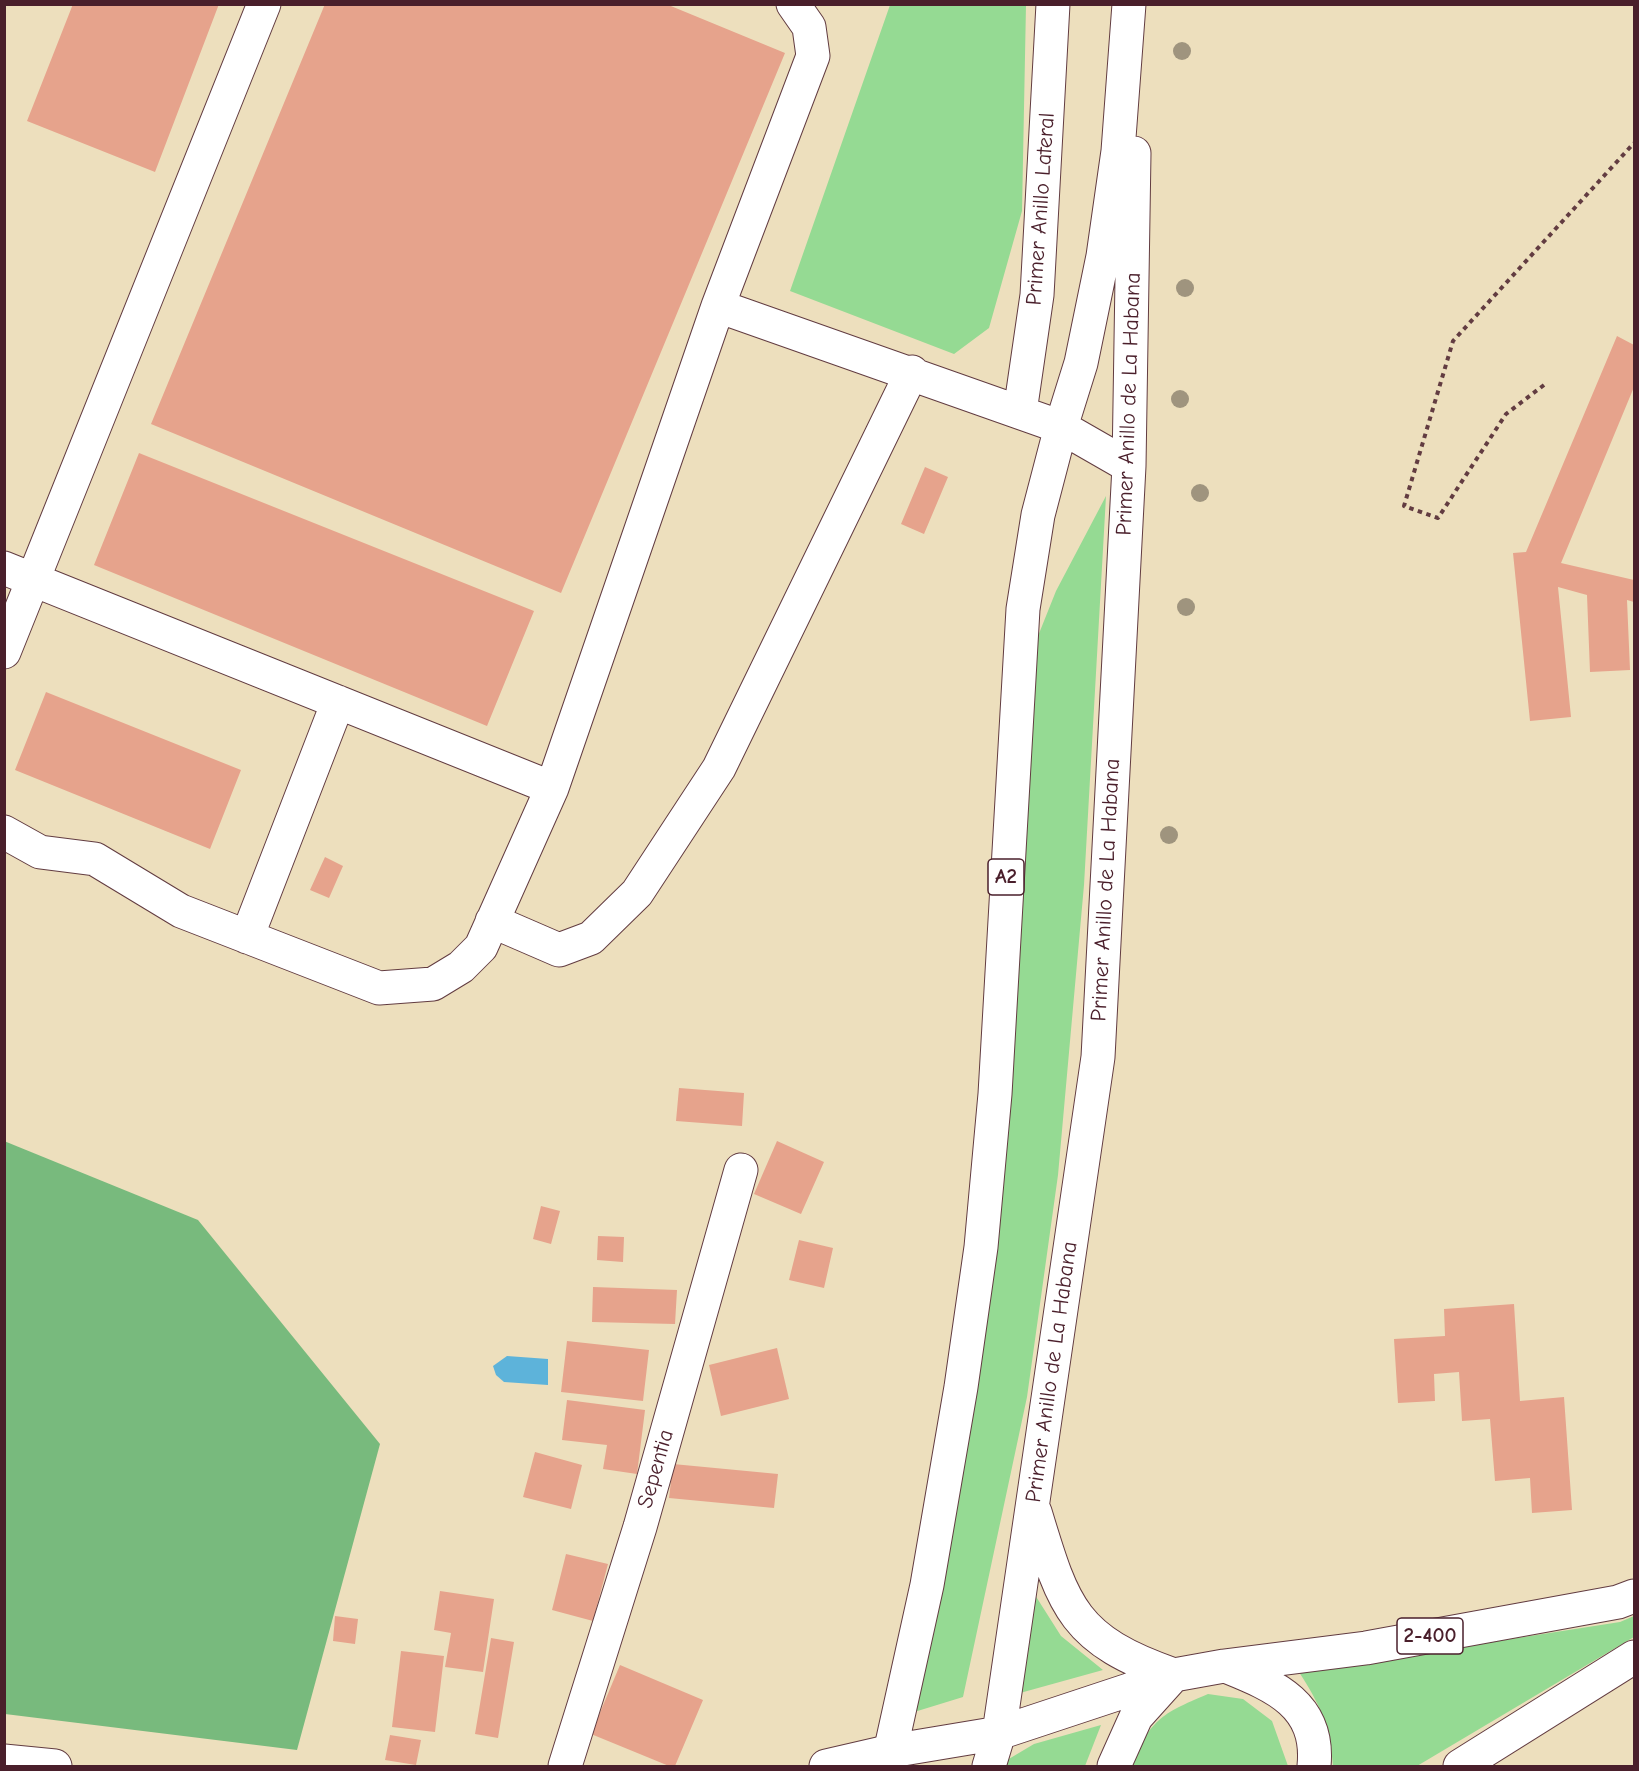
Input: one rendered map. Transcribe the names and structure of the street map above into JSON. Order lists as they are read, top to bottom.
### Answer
{
  "streets": {
    "main road": [
      "Primer Anillo Lateral",
      "Primer Anillo de La Habana",
      "A2",
      "Sepentia",
      "2-400"
    ]
  },
  "crossings": [
    ["Primer Anillo de La Habana", "2-400"]
  ]
}
